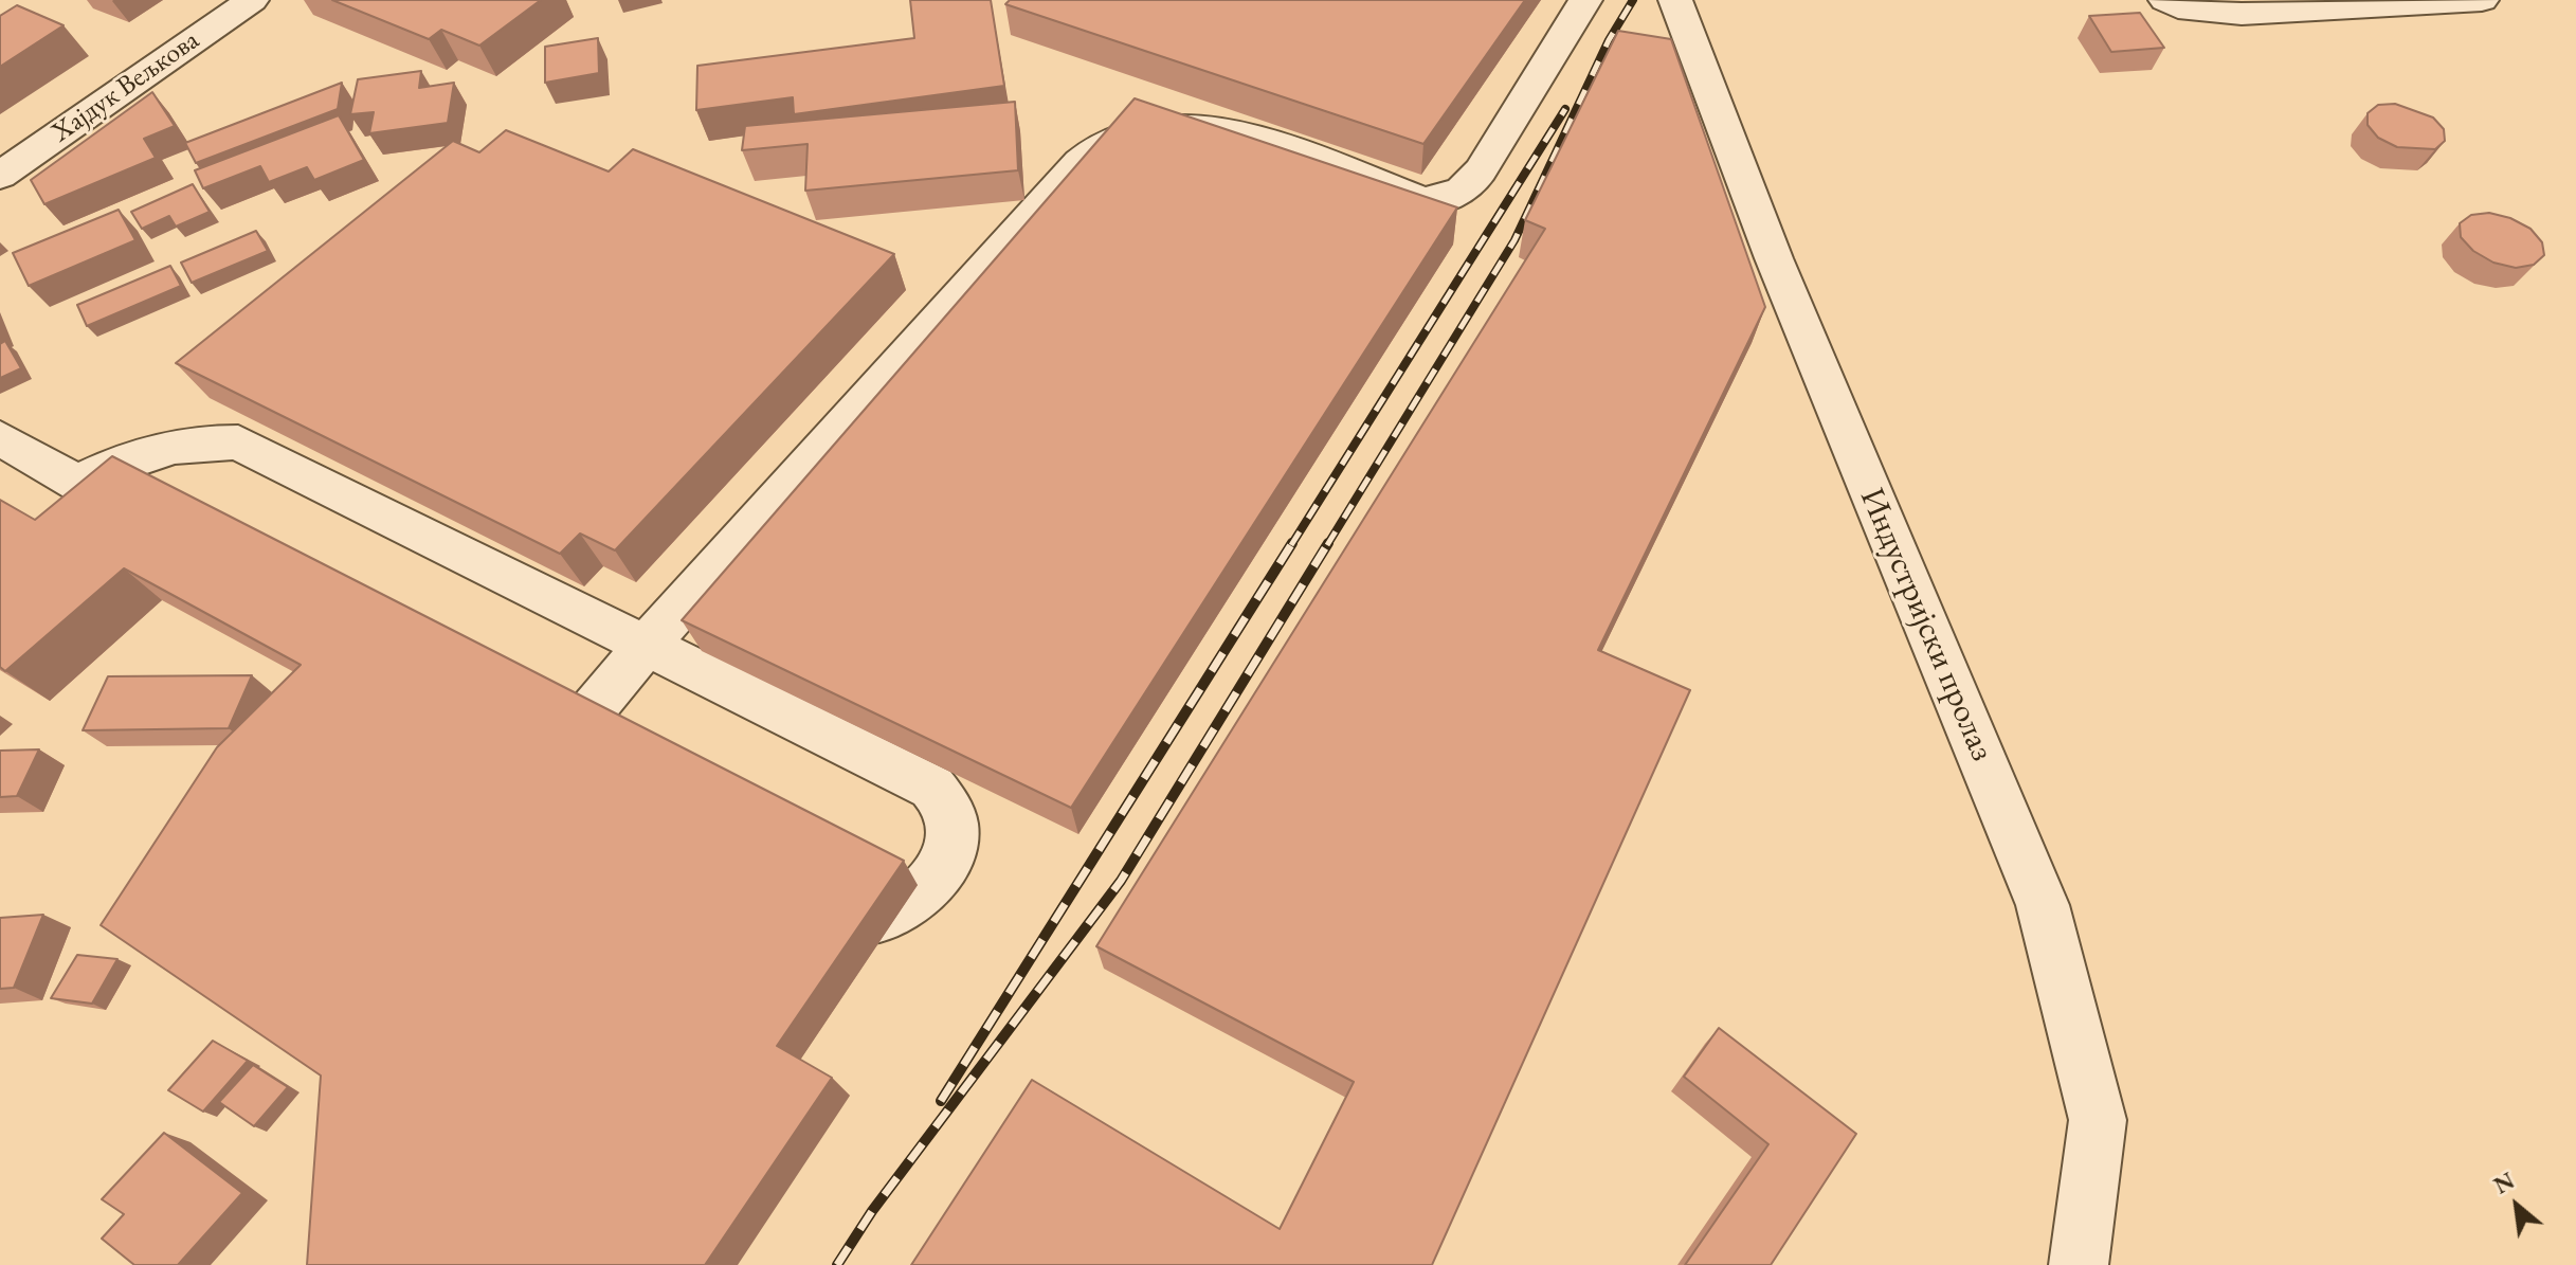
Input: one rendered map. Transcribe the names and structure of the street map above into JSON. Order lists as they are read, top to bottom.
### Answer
{
  "streets": {
    "street": ["Хајдук Вељкова", "Индустријски пролаз"]
  },
  "north": "top left"
}
